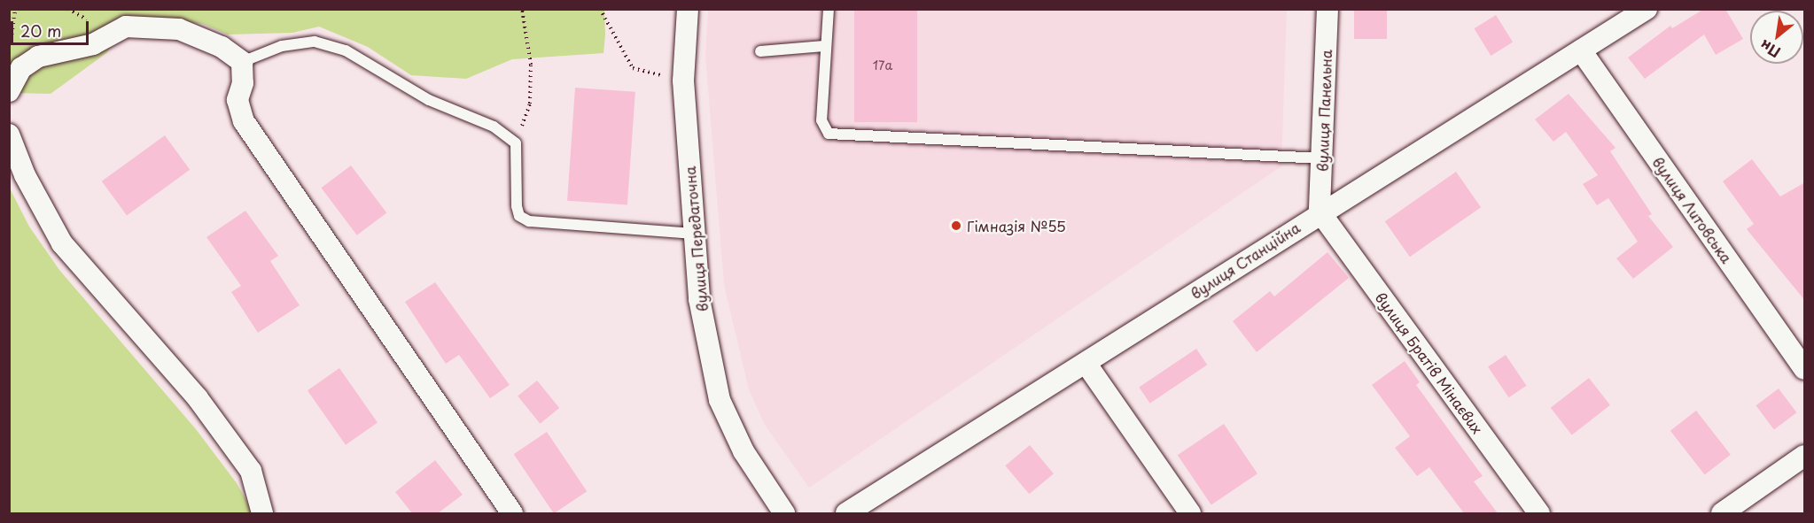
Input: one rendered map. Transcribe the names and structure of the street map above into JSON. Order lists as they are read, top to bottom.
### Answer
{
  "streets": {
    "street": [
      "вулиця Панельна",
      "вулиця Литовська",
      "вулиця Передаточна",
      "вулиця Станційна",
      "вулиця Братів Мінаєвих"
    ]
  },
  "crossings": [
    ["вулиця Панельна", "вулиця Станційна"],
    ["вулиця Панельна", "вулиця Братів Мінаєвих"],
    ["вулиця Литовська", "вулиця Станційна"],
    ["вулиця Станційна", "вулиця Братів Мінаєвих"]
  ],
  "places": ["Гімназія №55"],
  "house_numbers": ["17а"],
  "scale_bar": "20 m",
  "north": "bottom left"
}
